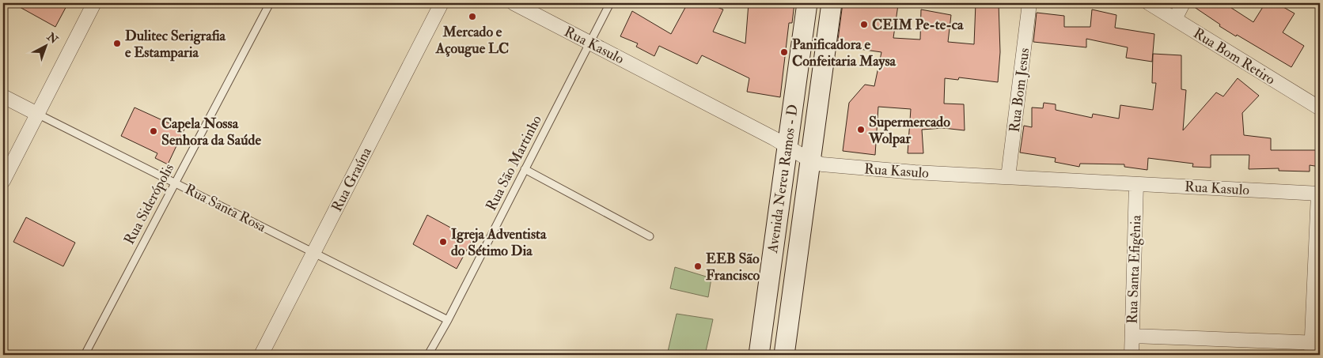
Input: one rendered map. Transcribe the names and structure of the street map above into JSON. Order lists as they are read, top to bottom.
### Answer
{
  "streets": {
    "street": [
      "Rua Kasulo",
      "Rua Bom Retiro",
      "Rua Bom Jesus",
      "Avenida Nereu Ramos - D",
      "Rua Graúna",
      "Rua Santa Rosa",
      "Rua Santa Efigênia"
    ],
    "lane": ["Rua São Martinho", "Rua Siderópolis"]
  },
  "crossings": [
    ["Rua Kasulo", "Rua Bom Jesus"],
    ["Rua Kasulo", "Rua São Martinho"],
    ["Rua Kasulo", "Avenida Nereu Ramos - D"],
    ["Rua Kasulo", "Rua Santa Efigênia"],
    ["Rua São Martinho", "Rua Santa Rosa"],
    ["Rua Graúna", "Rua Santa Rosa"],
    ["Rua Siderópolis", "Rua Santa Rosa"]
  ],
  "places": [
    "Mercado e Açougue LC",
    "CEIM Pe-te-ca",
    "Dulitec Serigrafia e Estamparia",
    "Panificadora e Confeitaria Maysa",
    "Supermercado Wolpar",
    "Capela Nossa Senhora da Saúde",
    "Igreja Adventista do Sétimo Dia",
    "EEB São Francisco"
  ],
  "north": "top right"
}
